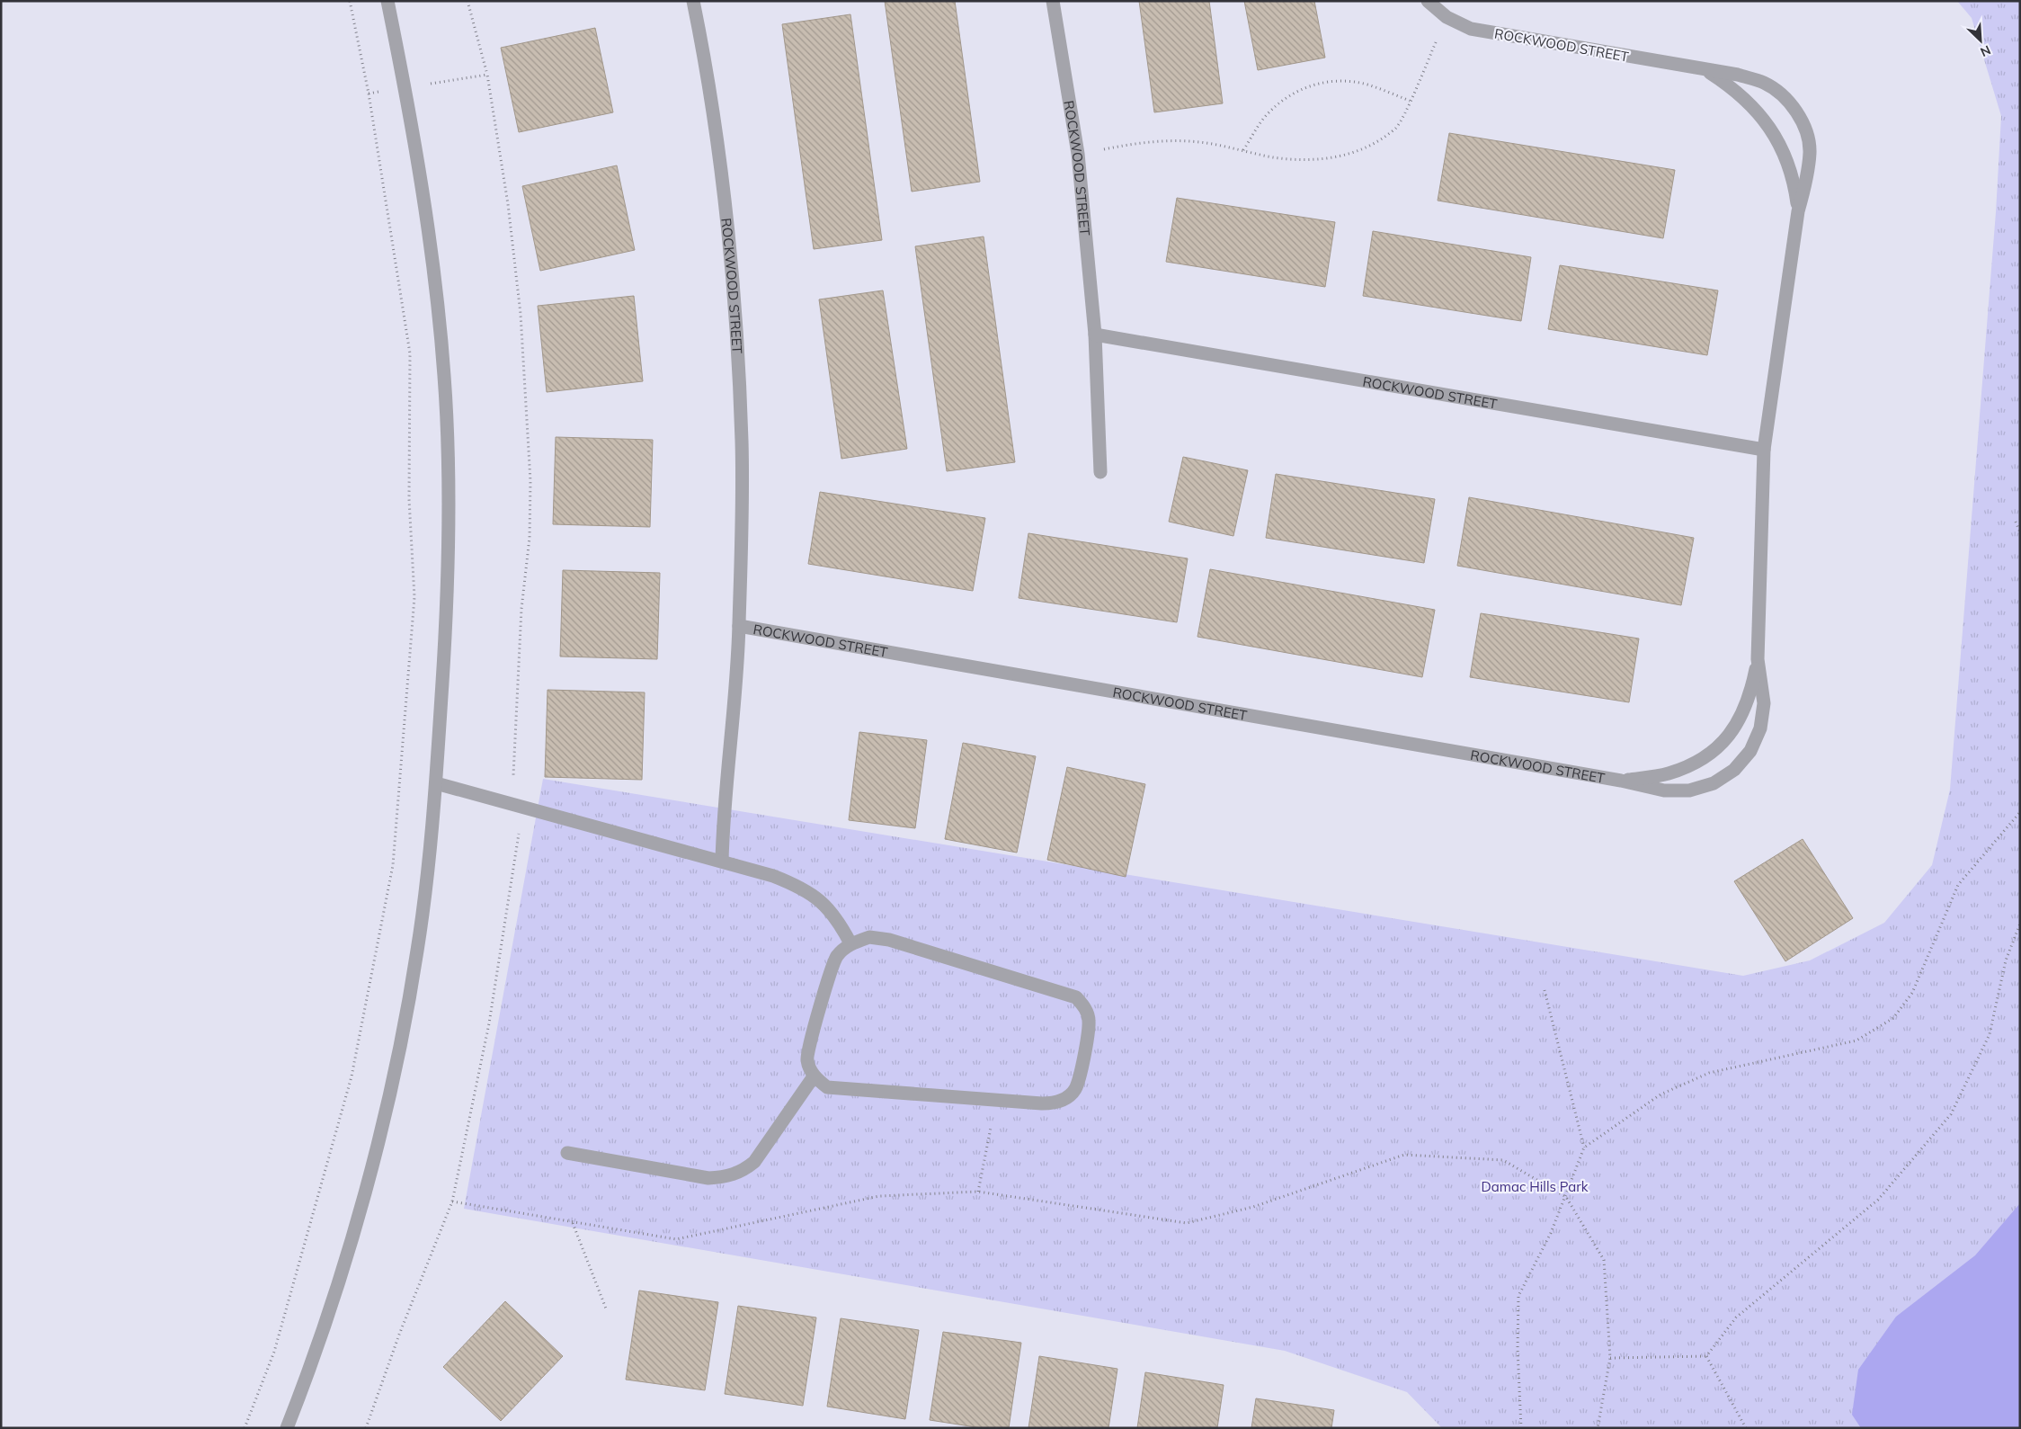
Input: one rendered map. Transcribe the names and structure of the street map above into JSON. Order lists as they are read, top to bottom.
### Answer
{
  "streets": {
    "street": ["ROCKWOOD STREET"]
  },
  "parks": ["Damac Hills Park"],
  "north": "bottom right"
}
